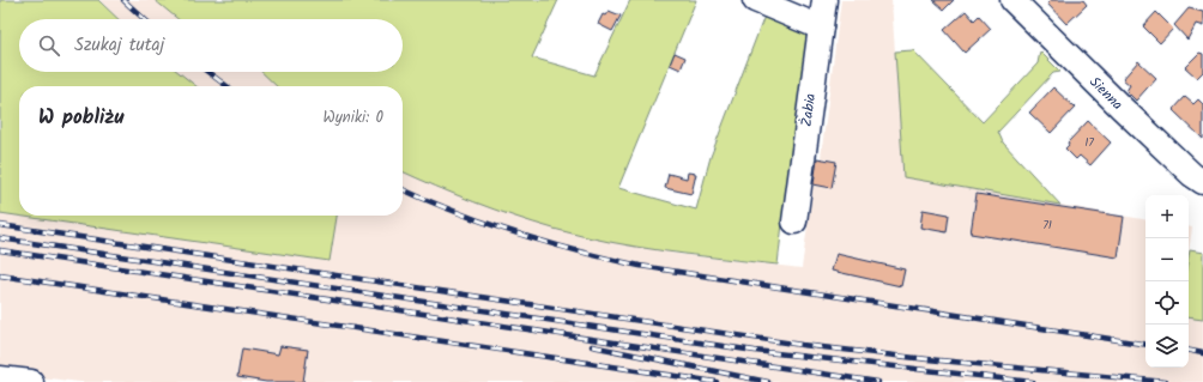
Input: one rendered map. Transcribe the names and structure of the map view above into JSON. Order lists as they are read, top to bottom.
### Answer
{
  "streets": {
    "street": ["Sienna", "Żabia"]
  },
  "house_numbers": ["17", "71"],
  "page": {
    "search": "Szukaj tutaj",
    "heading": ["W pobliżu", "Wyniki: 0"],
    "map_buttons": ["+", "−"]
  }
}
